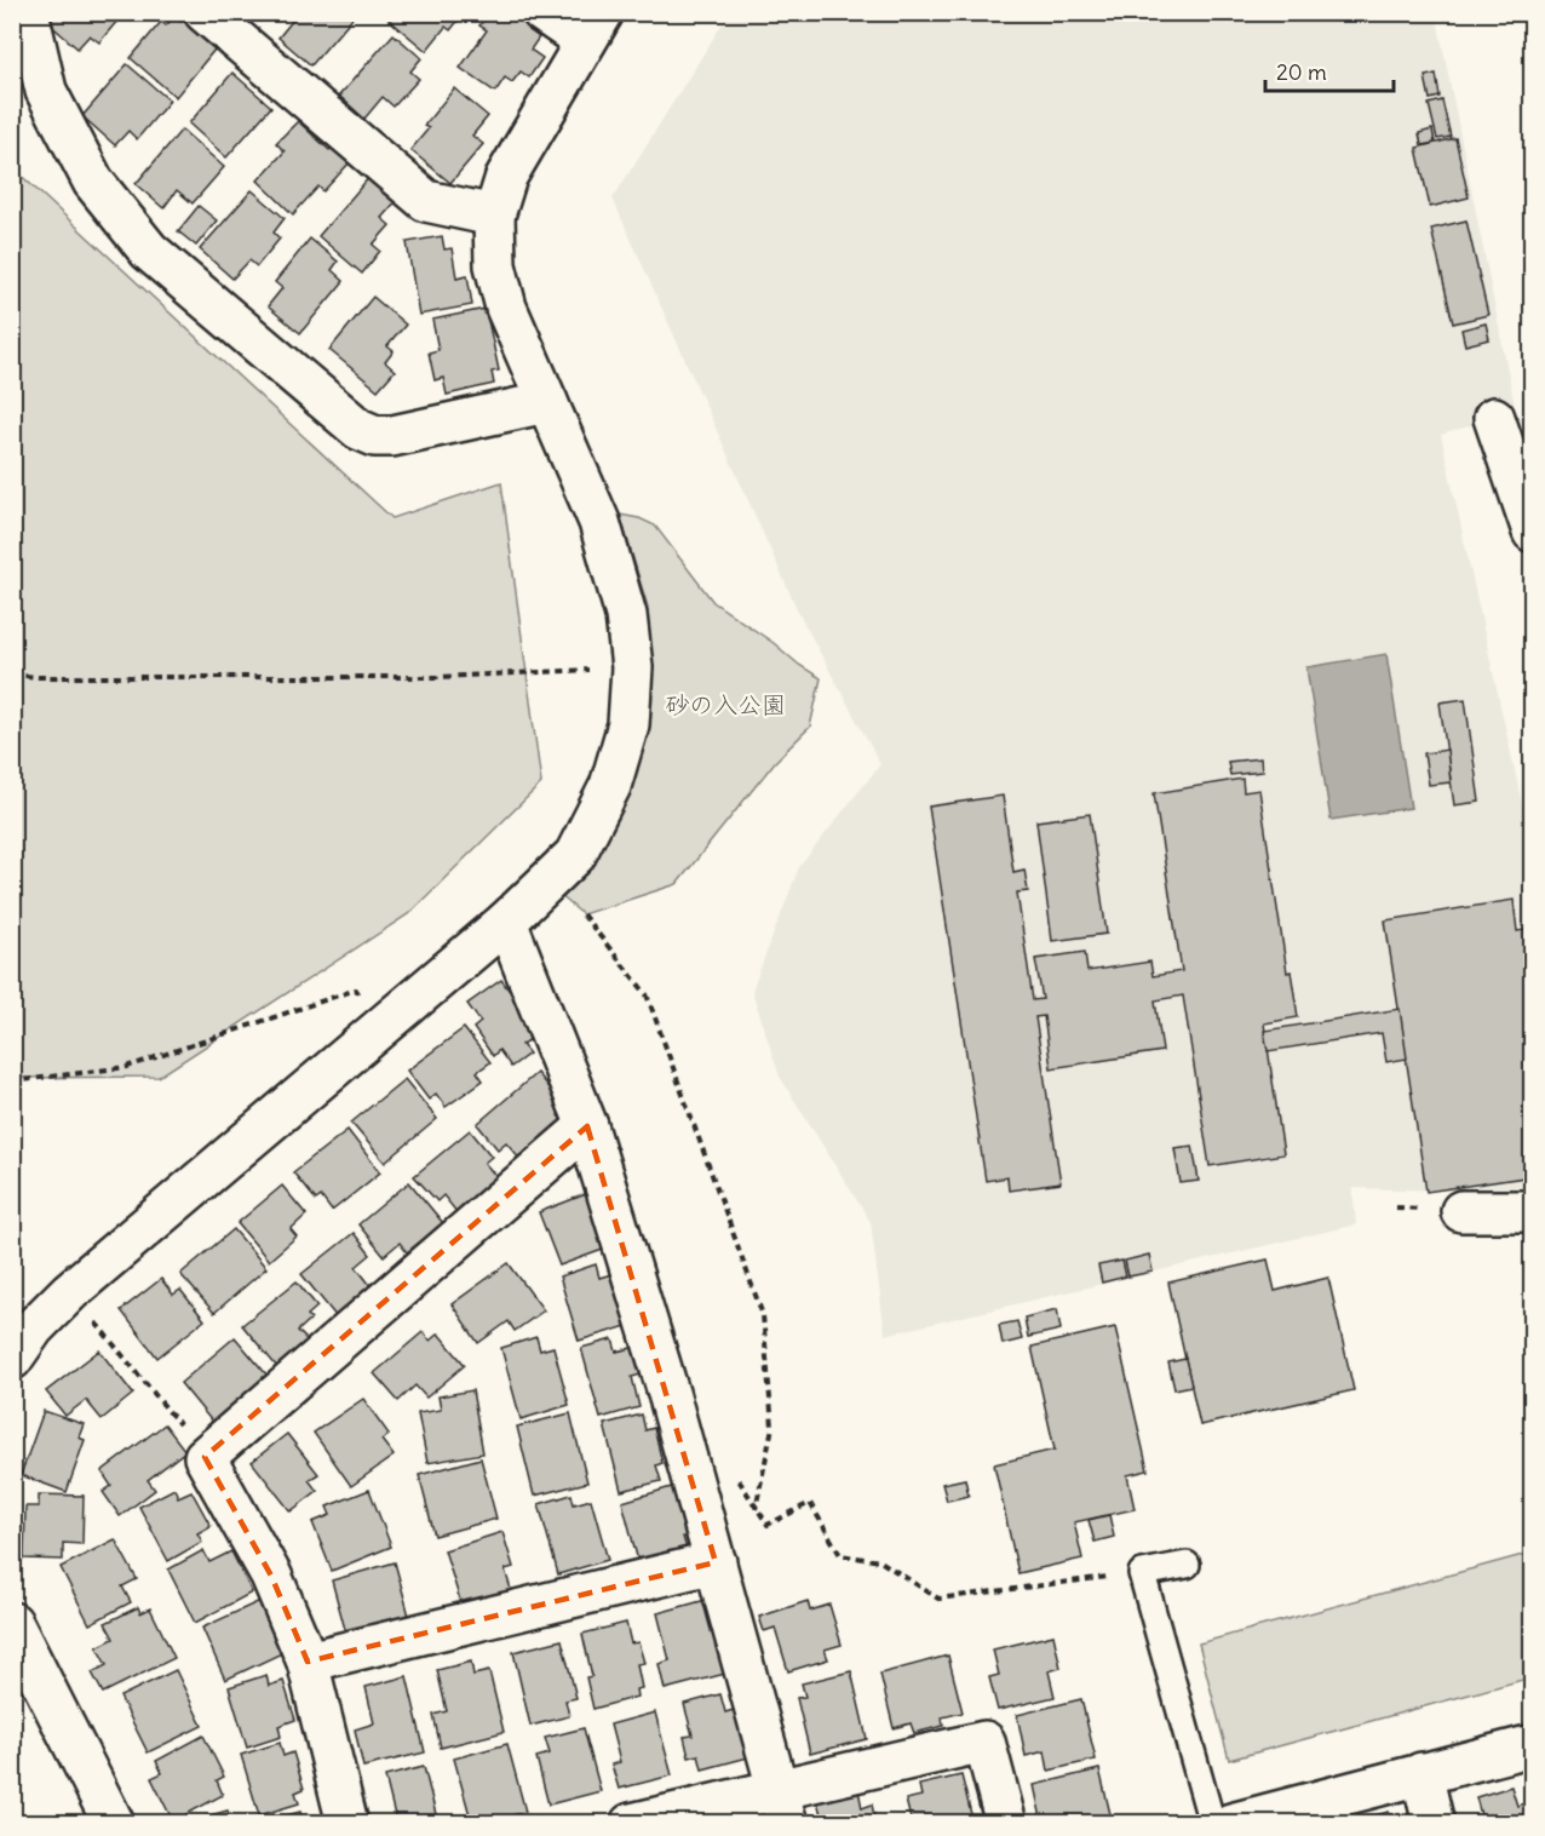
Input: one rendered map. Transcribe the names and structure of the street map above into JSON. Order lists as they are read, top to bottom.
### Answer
{
  "parks": ["砂の入公園"],
  "scale_bar": "20 m"
}
